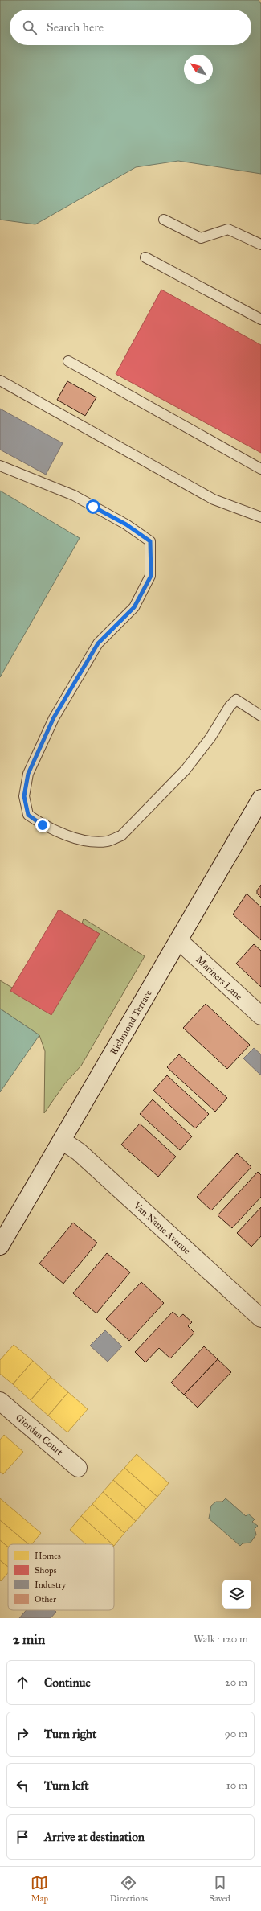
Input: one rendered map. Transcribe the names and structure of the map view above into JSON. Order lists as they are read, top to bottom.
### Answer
{
  "streets": {
    "main road": [
      "Mariners Lane",
      "Richmond Terrace",
      "Van Name Avenue",
      "Giordan Court"
    ]
  },
  "crossings": [
    ["Mariners Lane", "Richmond Terrace"],
    ["Richmond Terrace", "Van Name Avenue"]
  ],
  "legend": [
    "Homes",
    "Shops",
    "Industry",
    "Other"
  ],
  "north": "top left",
  "page": {
    "search": "Search here",
    "heading": ["2 min", "Walk · 120 m"],
    "list": [
      ["Continue", "20 m"],
      ["Turn right", "90 m"],
      ["Turn left", "10 m"],
      "Arrive at destination"
    ],
    "nav": ["Map", "Directions", "Saved"]
  }
}
